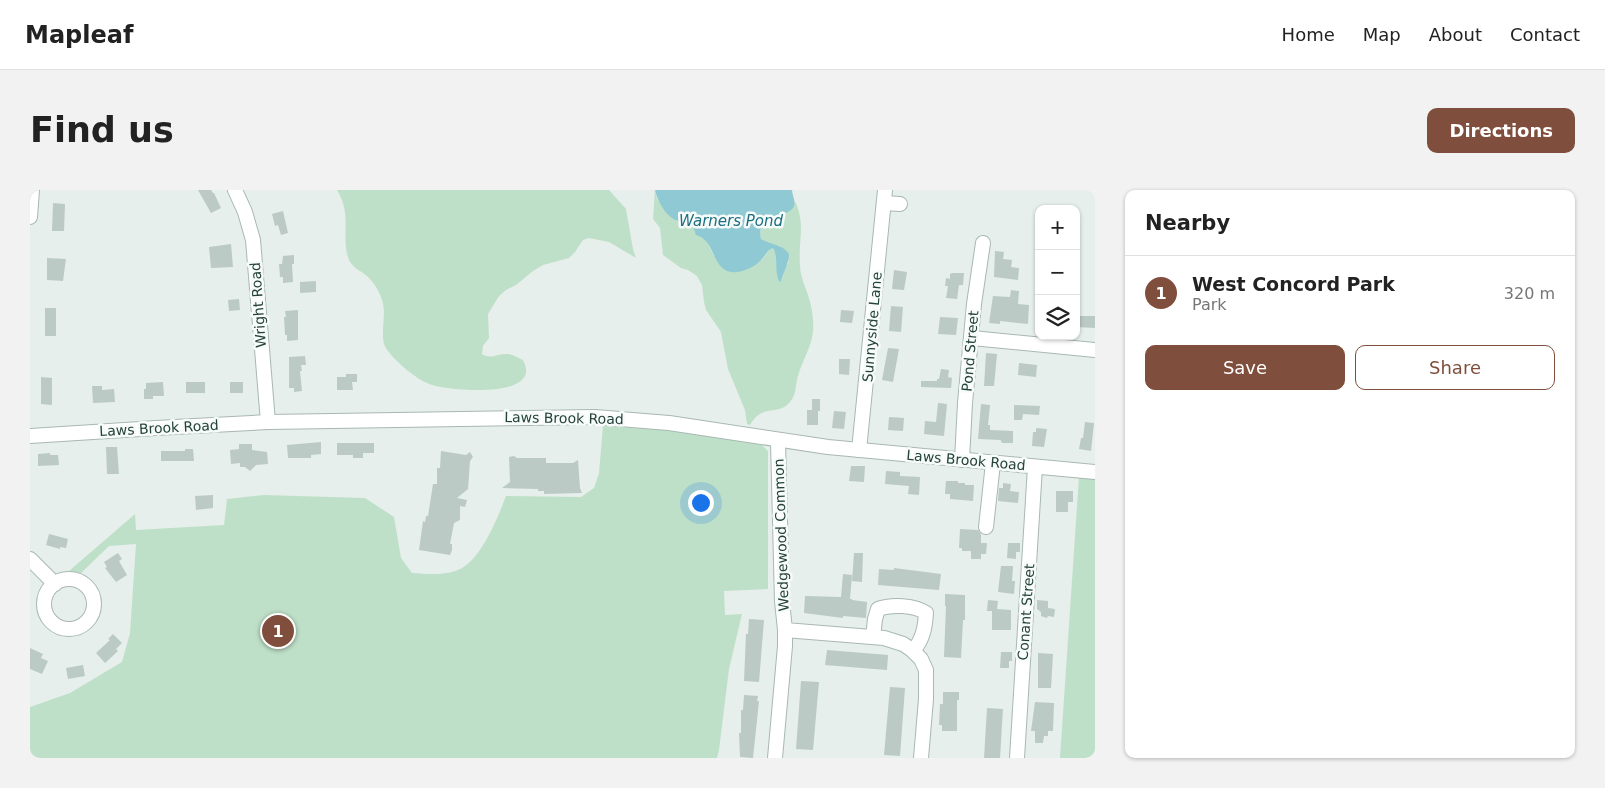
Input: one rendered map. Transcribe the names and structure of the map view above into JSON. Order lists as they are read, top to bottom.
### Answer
{
  "streets": {
    "street": [
      "Wright Road",
      "Sunnyside Lane",
      "Pond Street",
      "Laws Brook Road",
      "Wedgewood Common",
      "Conant Street"
    ]
  },
  "crossings": [
    ["Wright Road", "Laws Brook Road"],
    ["Sunnyside Lane", "Laws Brook Road"],
    ["Pond Street", "Laws Brook Road"],
    ["Laws Brook Road", "Wedgewood Common"],
    ["Laws Brook Road", "Conant Street"]
  ],
  "water": ["Warners Pond"],
  "page": {
    "header": "Mapleaf",
    "nav": [
      "Home",
      "Map",
      "About",
      "Contact"
    ],
    "buttons": [
      "Directions",
      ["Save", "Share"]
    ],
    "title": "Find us",
    "heading": "Nearby",
    "map_buttons": ["+", "−"],
    "list": [
      {
        "mark": "1",
        "name": "West Concord Park",
        "note": "Park",
        "value": "320 m"
      }
    ],
    "pins": "1"
  }
}
